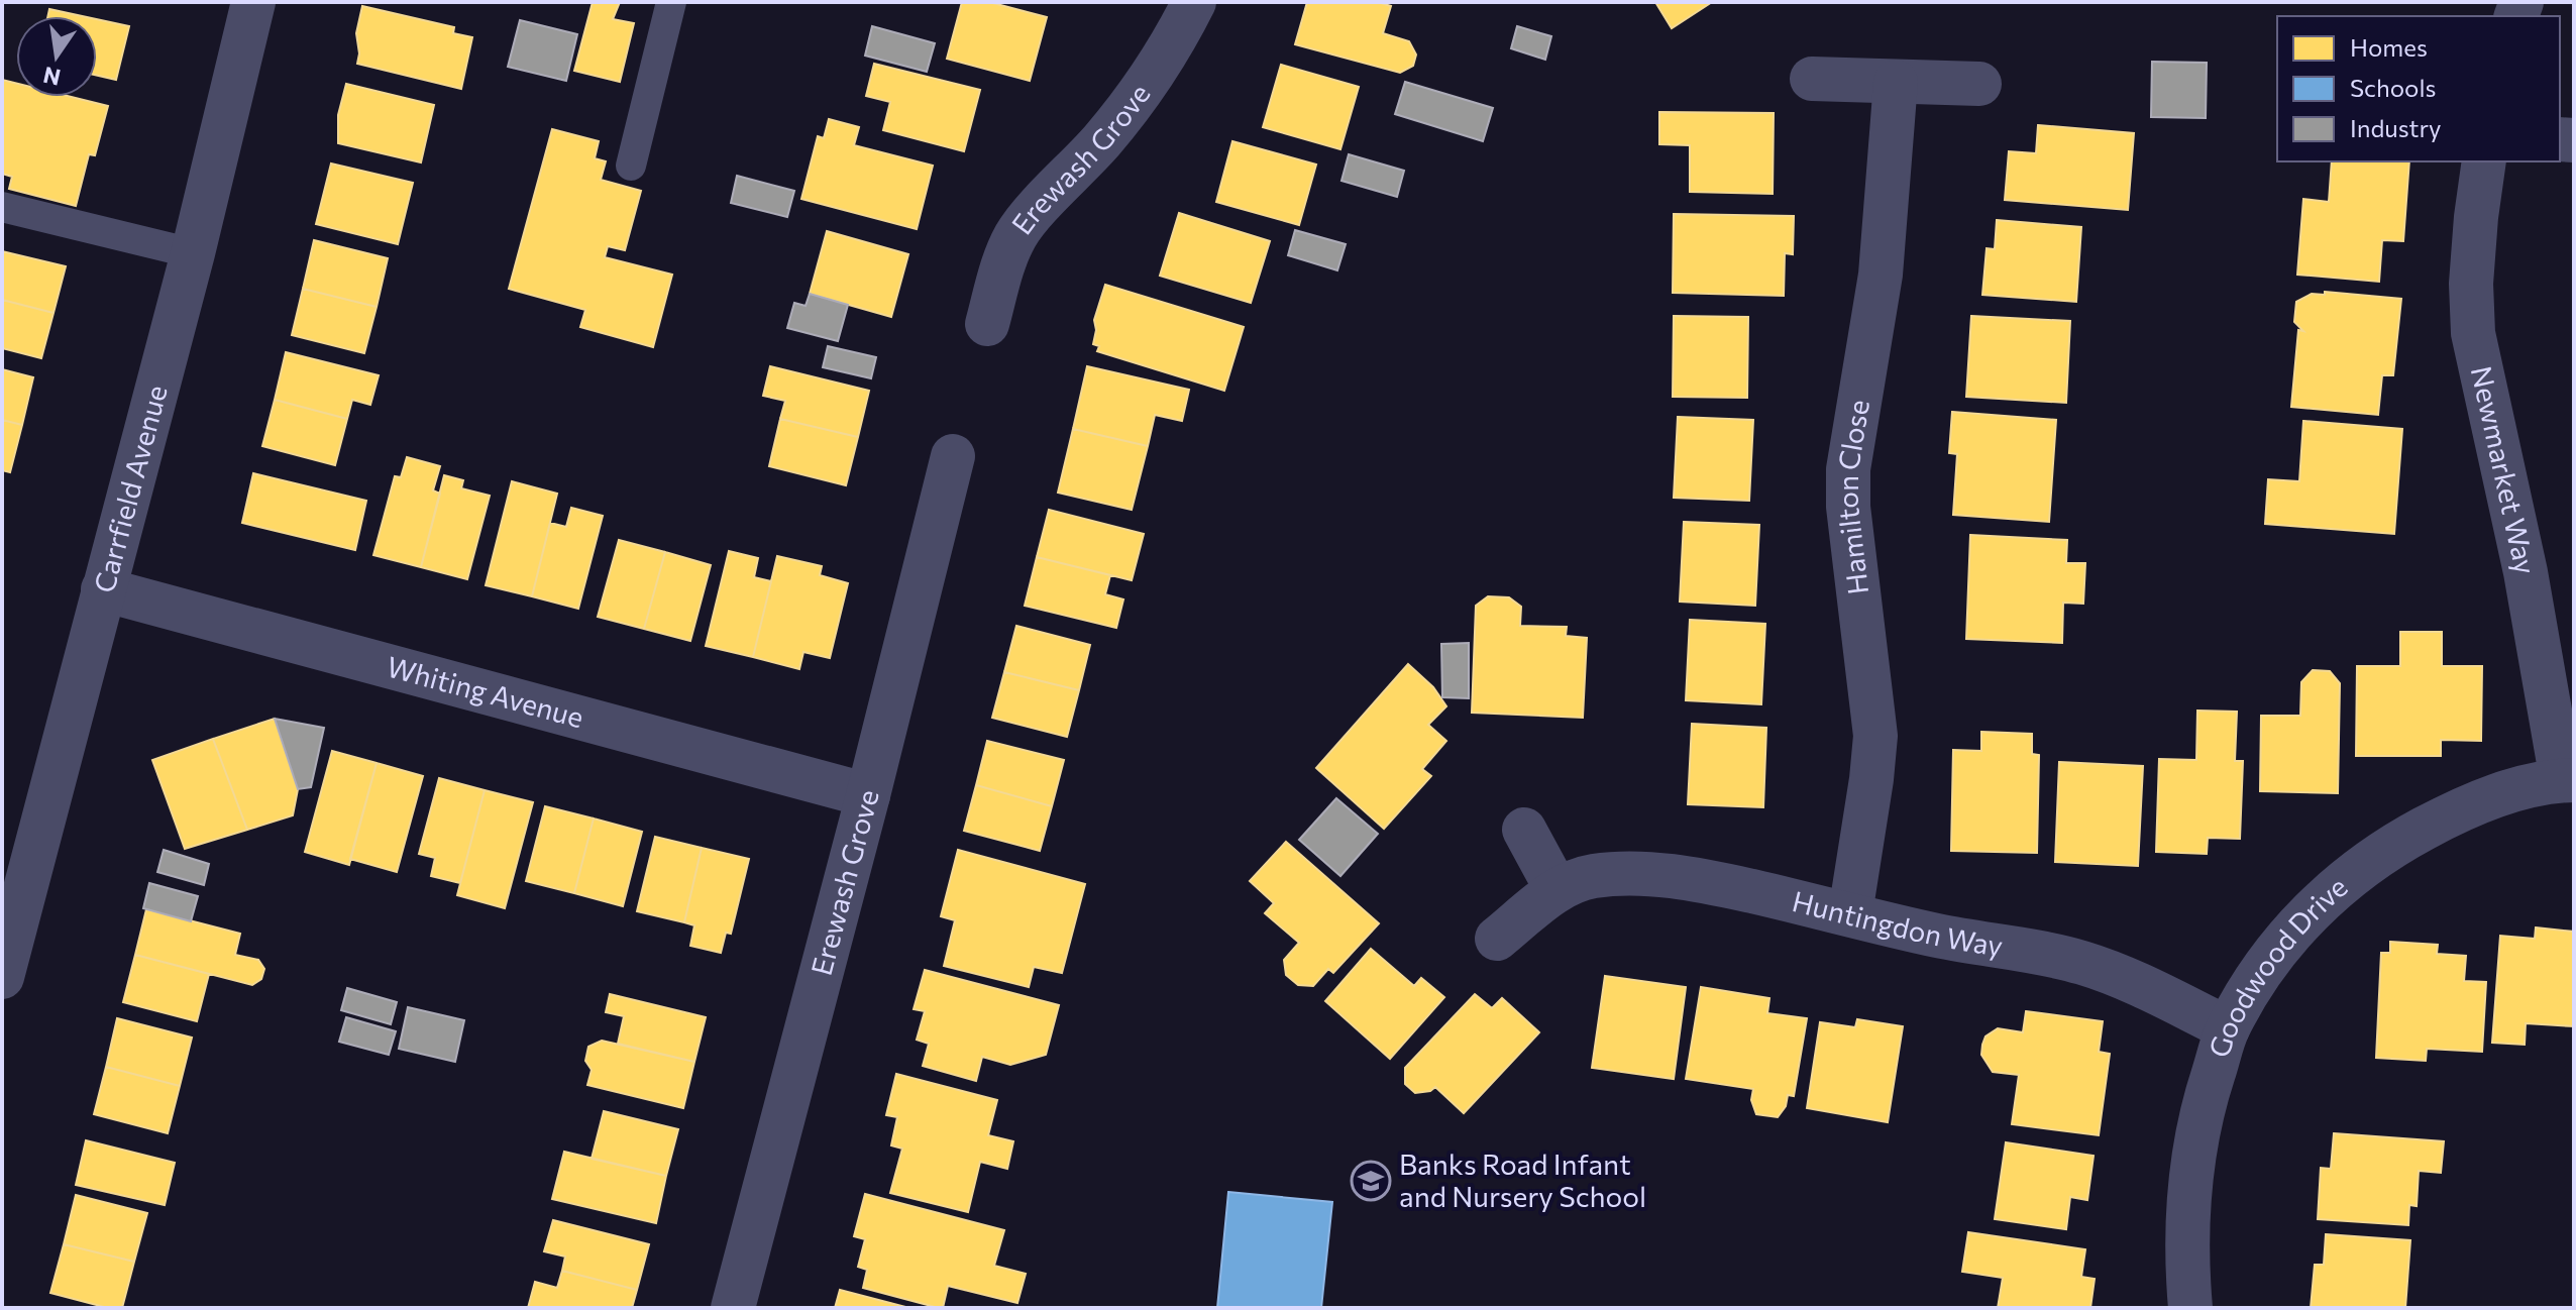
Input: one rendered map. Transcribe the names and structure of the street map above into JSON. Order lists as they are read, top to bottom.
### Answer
{
  "streets": {
    "street": [
      "Erewash Grove",
      "Newmarket Way",
      "Carrfield Avenue",
      "Hamilton Close",
      "Whiting Avenue",
      "Huntingdon Way",
      "Goodwood Drive"
    ]
  },
  "crossings": [
    ["Erewash Grove", "Whiting Avenue"],
    ["Newmarket Way", "Goodwood Drive"],
    ["Carrfield Avenue", "Whiting Avenue"],
    ["Hamilton Close", "Huntingdon Way"],
    ["Huntingdon Way", "Goodwood Drive"]
  ],
  "places": {
    "school or university": ["Banks Road Infant and Nursery School"]
  },
  "legend": ["Homes", "Schools", "Industry"],
  "north": "bottom"
}
